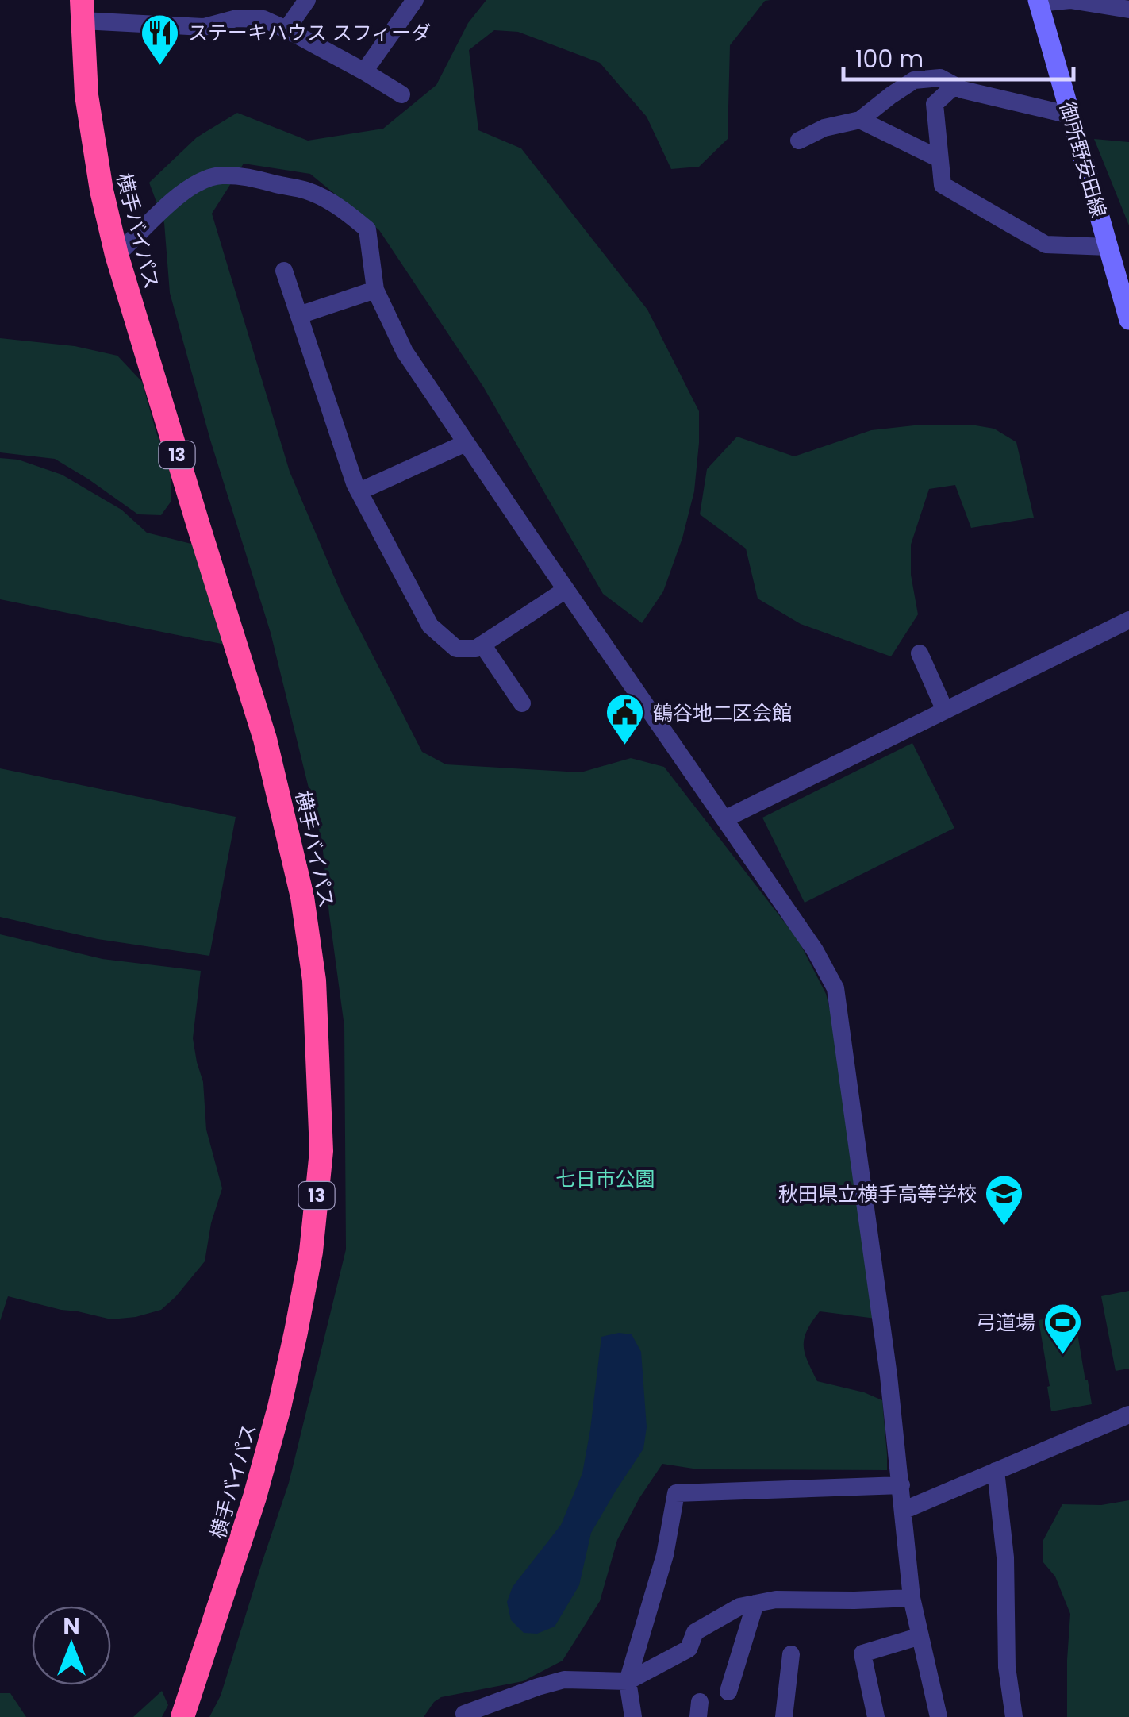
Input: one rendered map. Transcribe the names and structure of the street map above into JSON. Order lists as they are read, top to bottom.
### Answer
{
  "streets": {
    "highway": ["横手バイパス", "13"],
    "main road": ["御所野安田線"]
  },
  "parks": ["七日市公園"],
  "places": {
    "restaurant": ["ステーキハウス スフィーダ"],
    "public building": ["鶴谷地二区会館"],
    "school or university": ["秋田県立横手高等学校"],
    "sports": ["弓道場"]
  },
  "scale_bar": "100 m",
  "north": "top"
}
